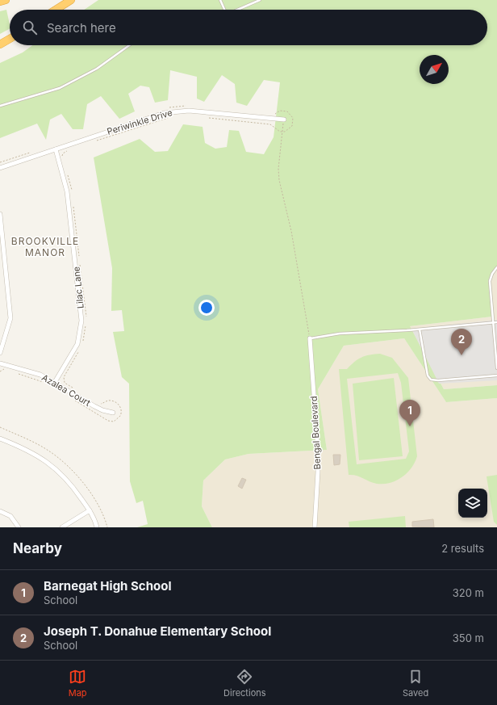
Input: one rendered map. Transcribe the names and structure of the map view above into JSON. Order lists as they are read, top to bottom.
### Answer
{
  "streets": {
    "street": [
      "Periwinkle Drive",
      "Lilac Lane",
      "Azalea Court",
      "Bengal Boulevard"
    ]
  },
  "crossings": [
    ["Periwinkle Drive", "Lilac Lane"],
    ["Lilac Lane", "Azalea Court"]
  ],
  "districts": ["BROOKVILLE MANOR"],
  "north": "top right",
  "page": {
    "search": "Search here",
    "pins": ["2", "1"],
    "heading": ["Nearby", "2 results"],
    "list": [
      {
        "mark": "1",
        "name": "Barnegat High School",
        "note": "School",
        "value": "320 m"
      },
      {
        "mark": "2",
        "name": "Joseph T. Donahue Elementary School",
        "note": "School",
        "value": "350 m"
      }
    ],
    "nav": ["Map", "Directions", "Saved"]
  }
}
